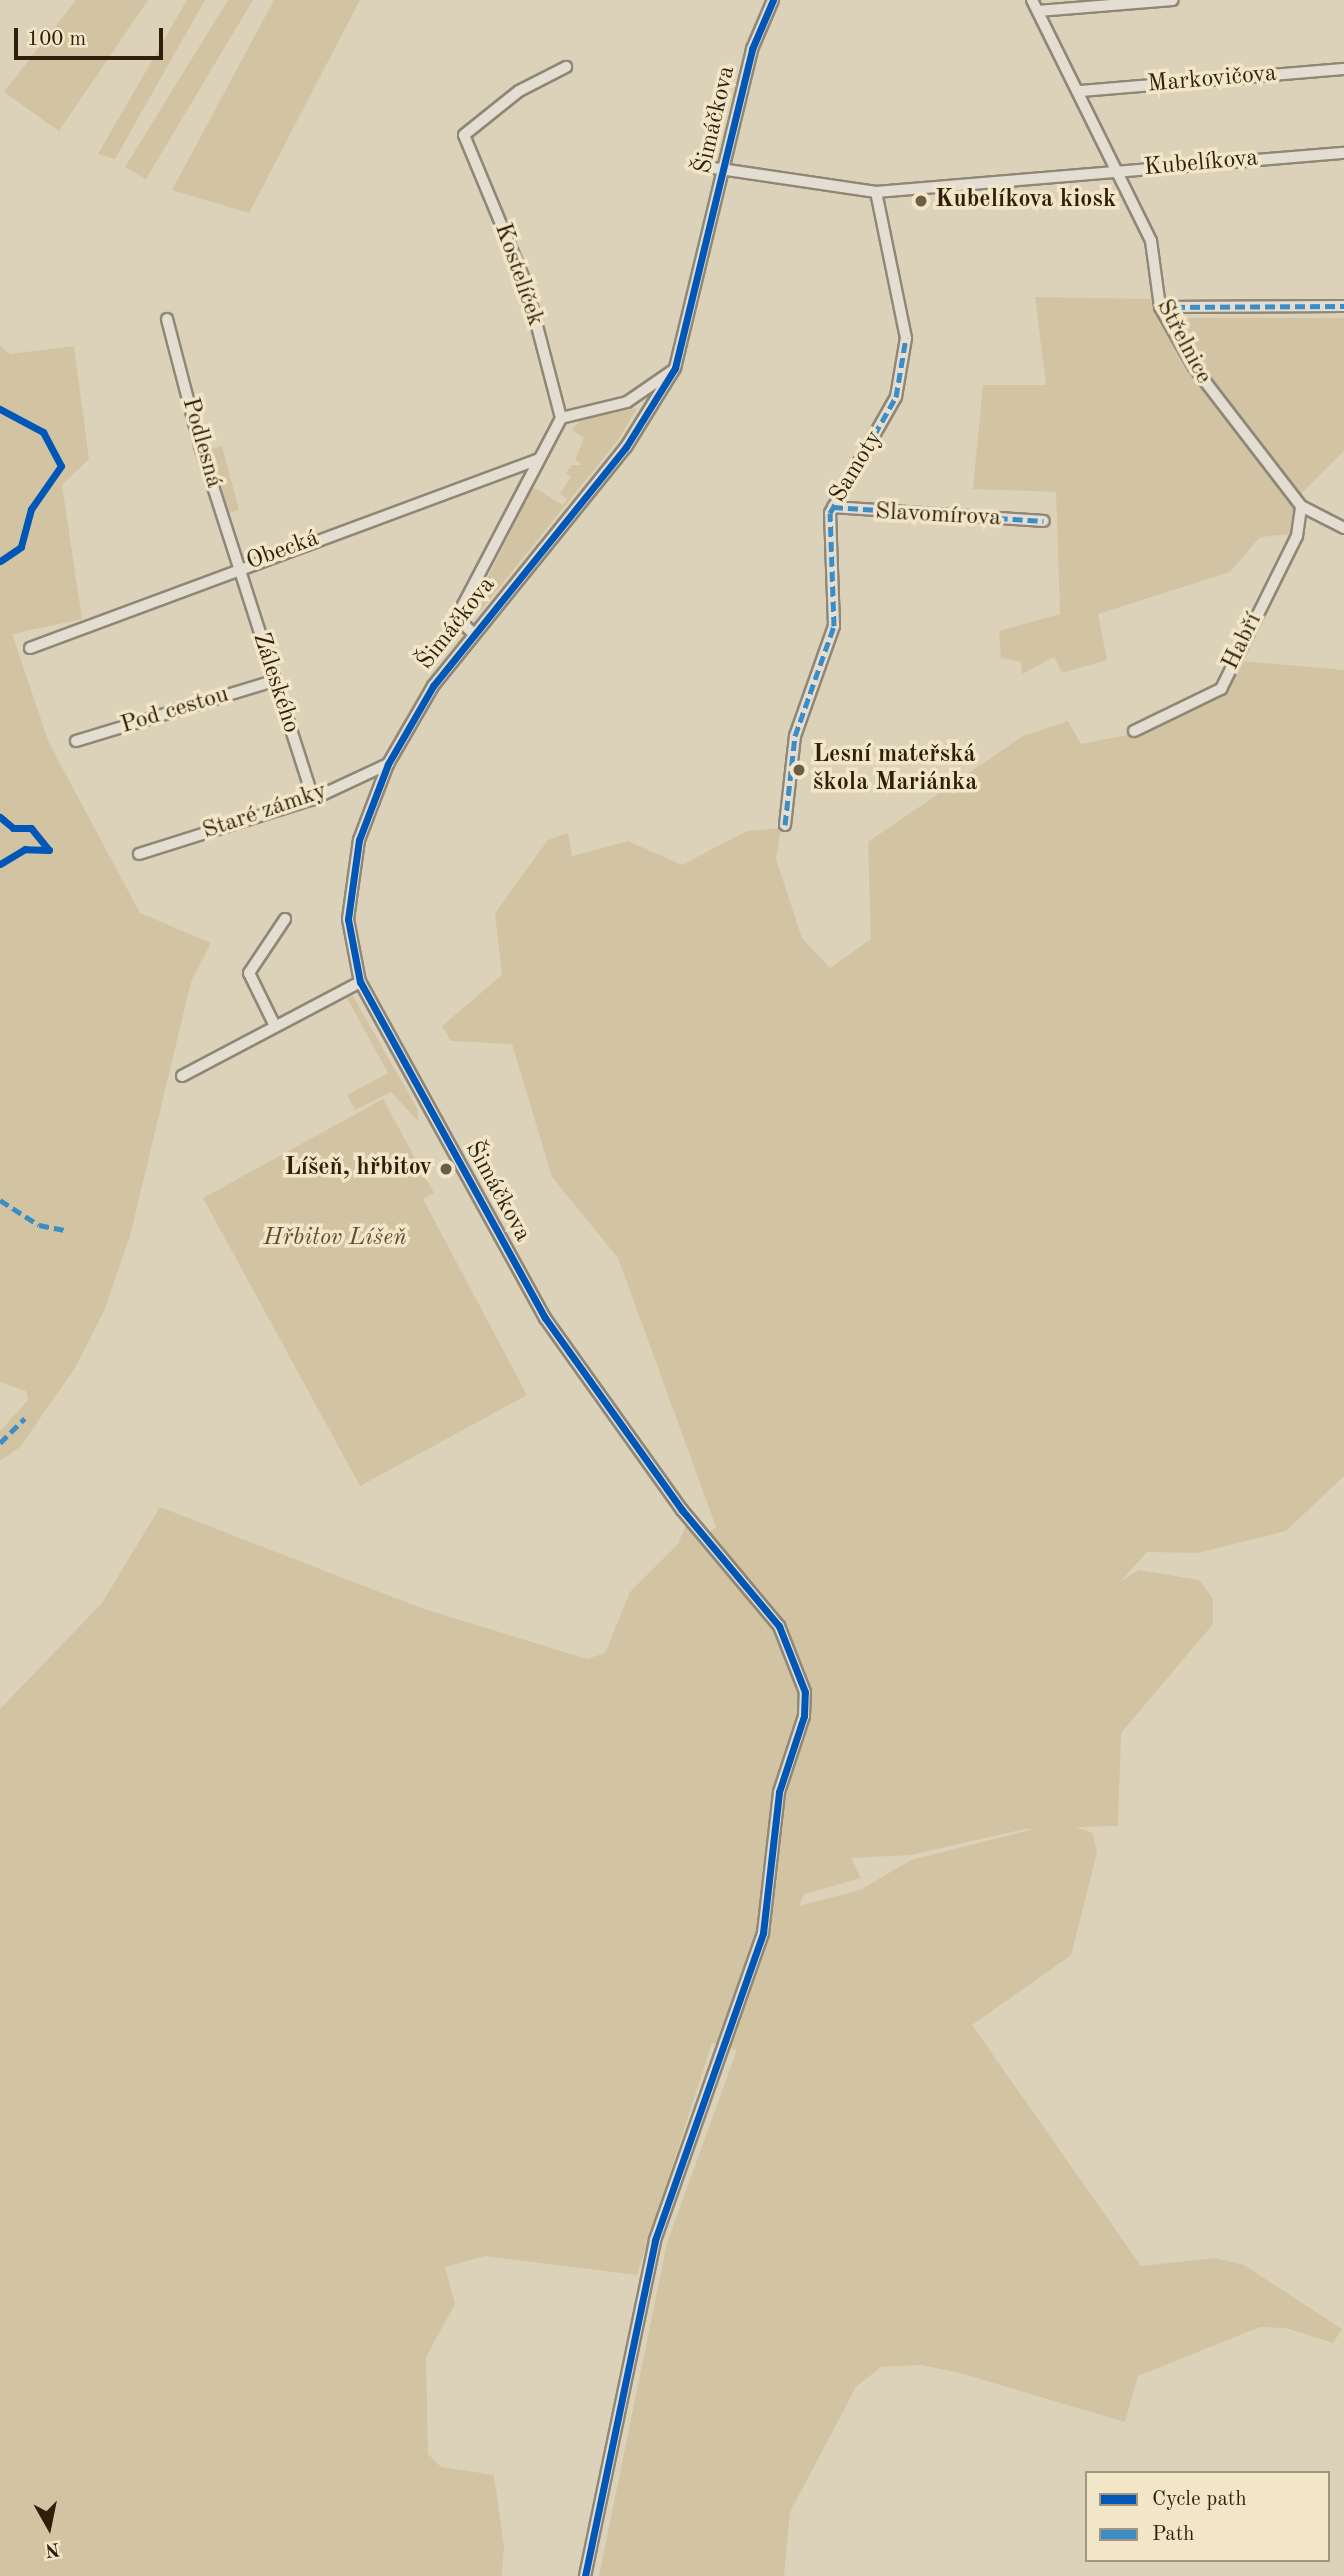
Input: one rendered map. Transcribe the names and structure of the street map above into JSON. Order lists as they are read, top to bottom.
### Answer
{
  "streets": {
    "street": [
      "Markovičova",
      "Šimáčkova",
      "Kubelíkova",
      "Kostelíček",
      "Střelnice",
      "Podlesná",
      "Samoty",
      "Slavomírova",
      "Obecká",
      "Habří",
      "Záleského",
      "Pod cestou",
      "Staré zámky"
    ]
  },
  "crossings": [
    ["Markovičova", "Střelnice"],
    ["Šimáčkova", "Kubelíkova"],
    ["Šimáčkova", "Kostelíček"],
    ["Šimáčkova", "Obecká"],
    ["Šimáčkova", "Staré zámky"],
    ["Kubelíkova", "Střelnice"],
    ["Kubelíkova", "Samoty"],
    ["Střelnice", "Habří"],
    ["Podlesná", "Obecká"],
    ["Podlesná", "Záleského"],
    ["Samoty", "Slavomírova"],
    ["Obecká", "Záleského"],
    ["Záleského", "Pod cestou"],
    ["Záleského", "Staré zámky"]
  ],
  "parks": ["Hřbitov Líšeň"],
  "places": ["Kubelíkova kiosk", "Lesní mateřská škola Mariánka", "Líšeň, hřbitov"],
  "legend": ["Cycle path", "Path"],
  "scale_bar": "100 m",
  "north": "bottom"
}
